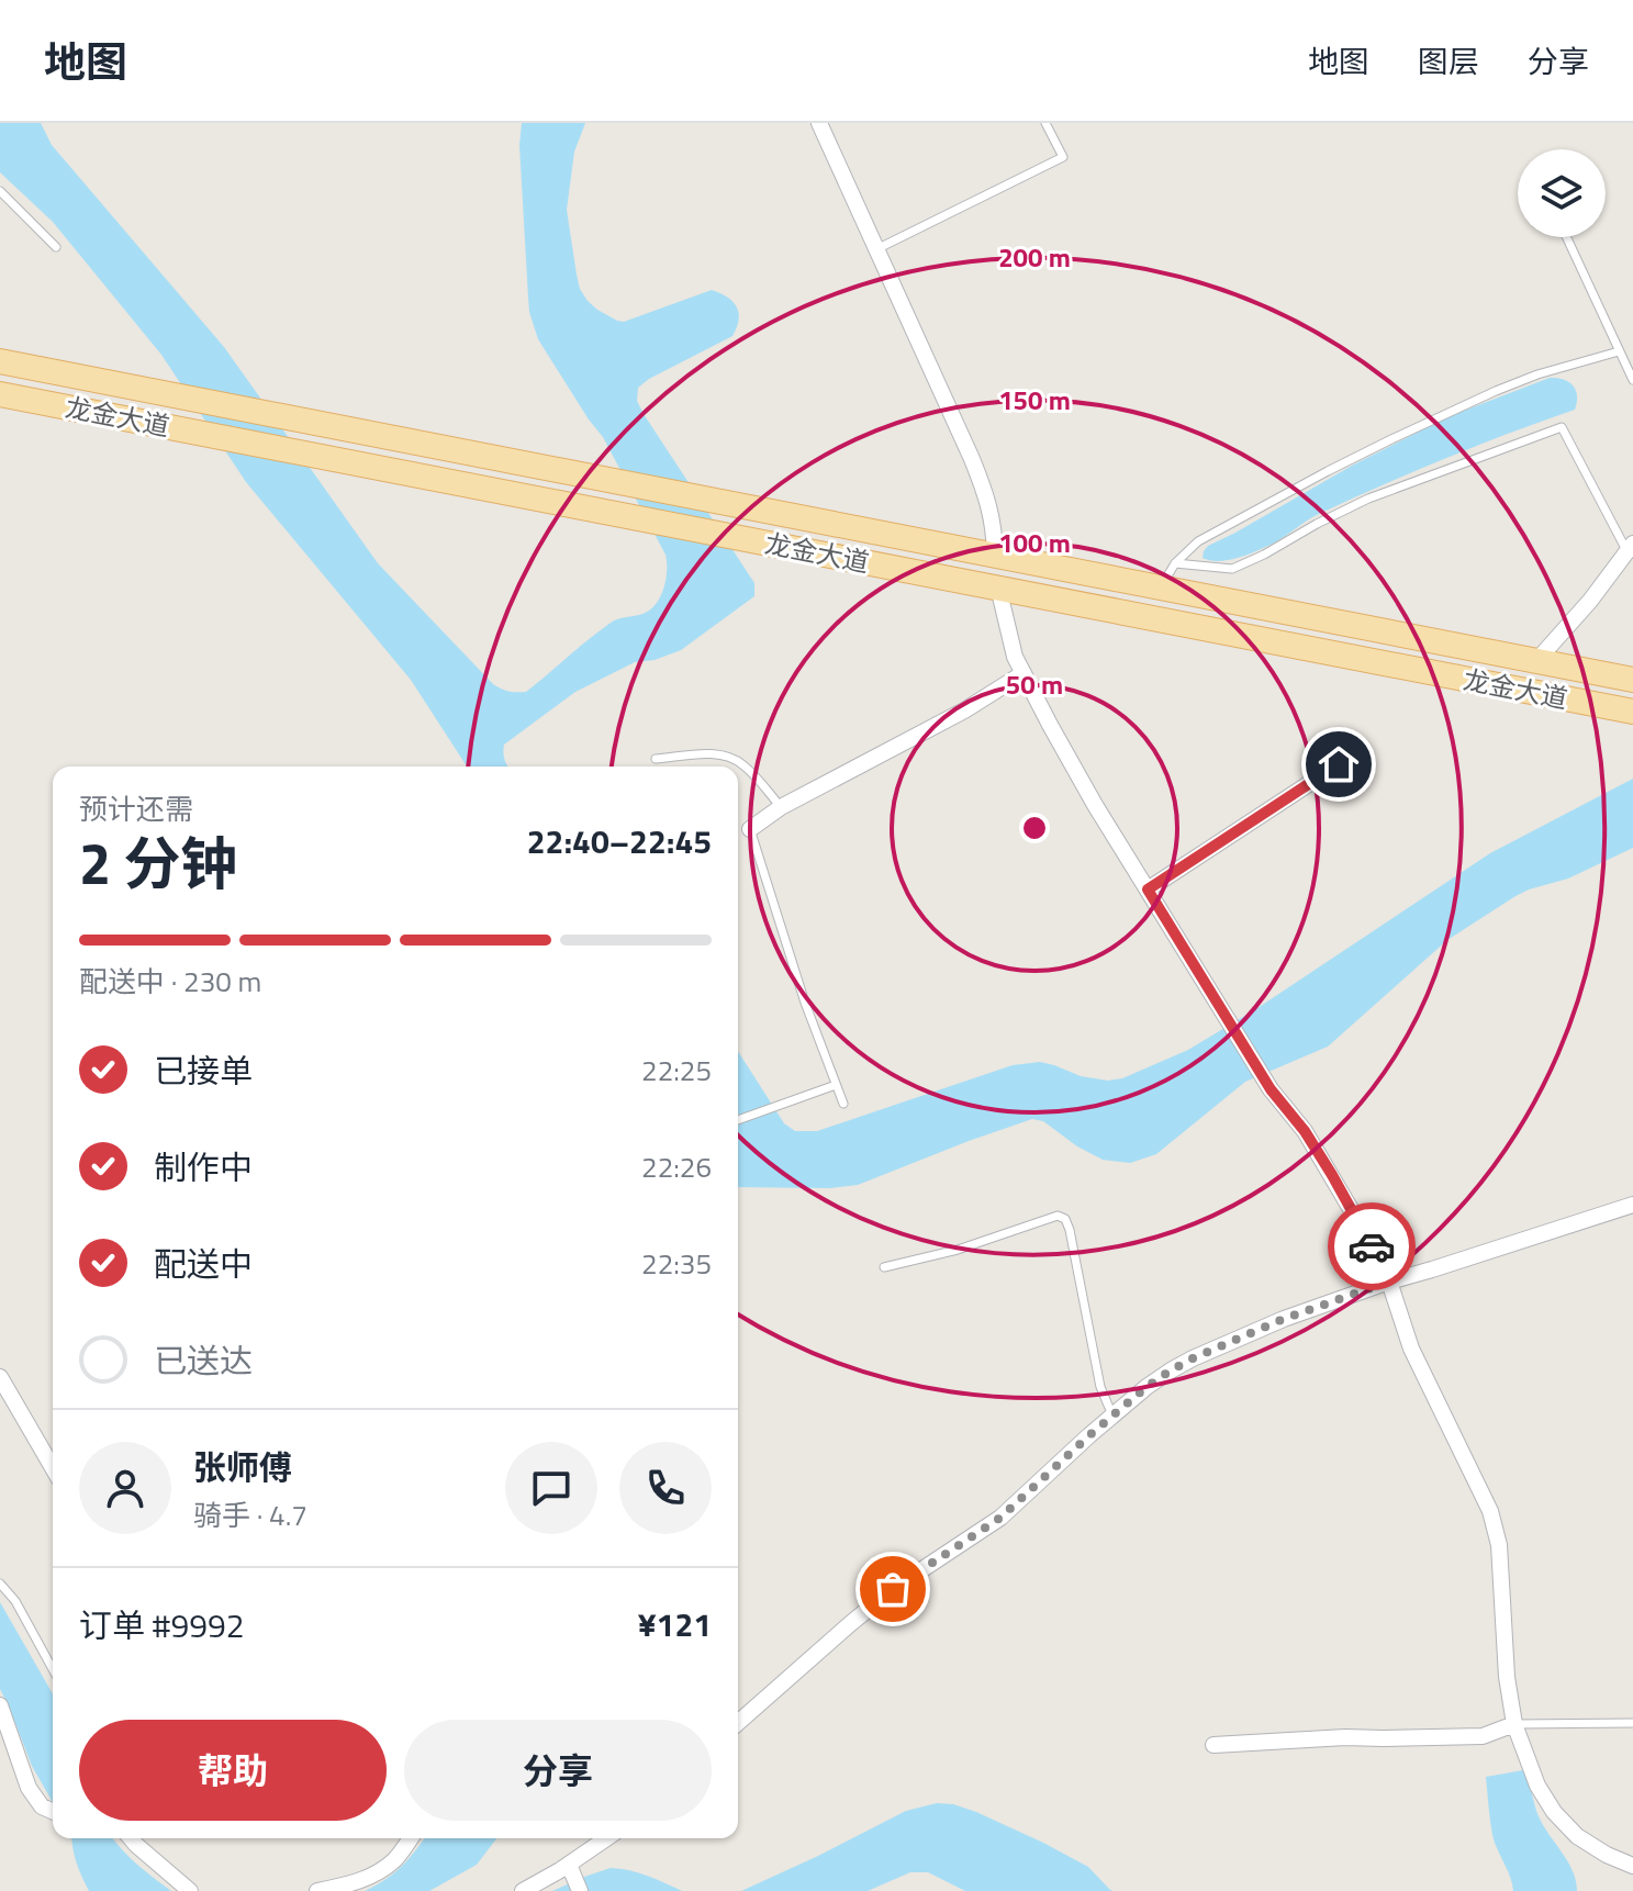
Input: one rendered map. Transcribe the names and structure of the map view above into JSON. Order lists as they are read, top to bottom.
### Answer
{
  "streets": {
    "main road": ["龙金大道"]
  },
  "page": {
    "header": "地图",
    "nav": ["地图", "图层", "分享"],
    "heading": ["2 分钟", "预计还需", "22:40–22:45"],
    "panel": [
      "张师傅",
      "骑手 · 4.7",
      "订单 #9992",
      "¥121"
    ],
    "bar": "配送中 · 230 m",
    "list": [
      ["已接单", "22:25"],
      ["制作中", "22:26"],
      ["配送中", "22:35"],
      "已送达"
    ],
    "buttons": ["帮助", "分享"]
  },
  "rings": [
    "200 m",
    "150 m",
    "100 m",
    "50 m"
  ]
}
